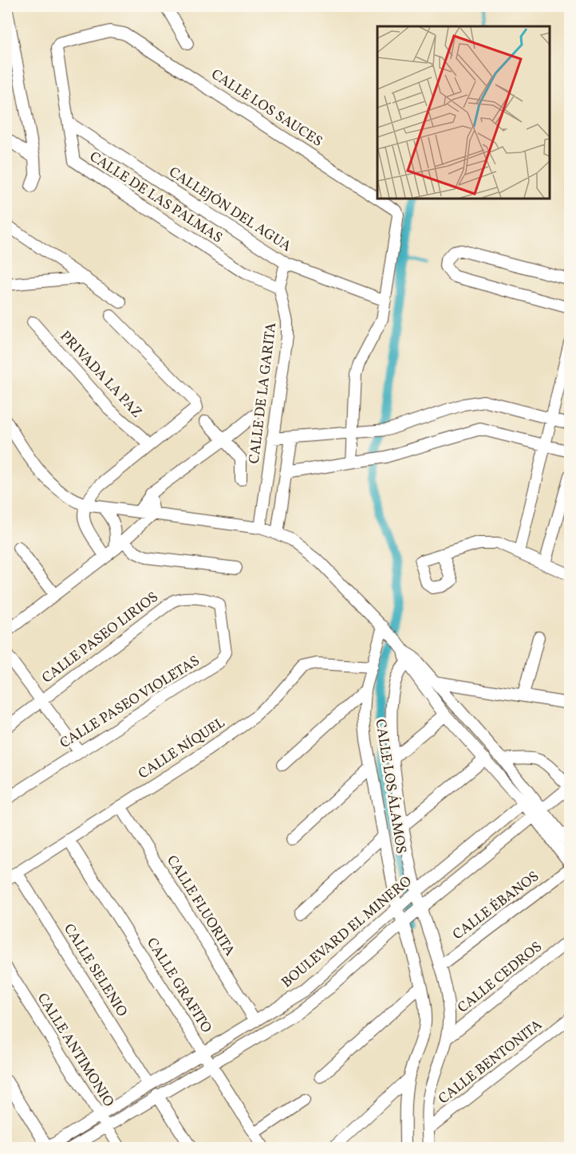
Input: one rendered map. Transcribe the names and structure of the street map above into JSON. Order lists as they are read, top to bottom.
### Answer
{
  "streets": {
    "street": [
      "CALLE LOS SAUCES",
      "CALLE DE LAS PALMAS",
      "CALLEJÓN DEL AGUA",
      "PRIVADA LA PAZ",
      "CALLE DE LA GARITA",
      "CALLE PASEO LIRIOS",
      "CALLE PASEO VIOLETAS",
      "CALLE NÍQUEL",
      "CALLE LOS ÁLAMOS",
      "CALLE FLUORITA",
      "CALLE ÉBANOS",
      "BOULEVARD EL MINERO",
      "CALLE SELENIO",
      "CALLE CEDROS",
      "CALLE GRAFITO",
      "CALLE ANTIMONIO",
      "CALLE BENTONITA"
    ]
  },
  "crossings": [
    ["CALLE LOS SAUCES", "CALLE DE LAS PALMAS"],
    ["CALLE LOS SAUCES", "CALLEJÓN DEL AGUA"],
    ["CALLE DE LAS PALMAS", "CALLEJÓN DEL AGUA"],
    ["CALLE DE LAS PALMAS", "CALLE DE LA GARITA"],
    ["CALLEJÓN DEL AGUA", "CALLE DE LA GARITA"],
    ["CALLE PASEO LIRIOS", "CALLE PASEO VIOLETAS"],
    ["CALLE NÍQUEL", "CALLE LOS ÁLAMOS"],
    ["CALLE NÍQUEL", "CALLE FLUORITA"],
    ["CALLE NÍQUEL", "CALLE SELENIO"],
    ["CALLE NÍQUEL", "CALLE GRAFITO"],
    ["CALLE LOS ÁLAMOS", "CALLE ÉBANOS"],
    ["CALLE LOS ÁLAMOS", "BOULEVARD EL MINERO"],
    ["CALLE LOS ÁLAMOS", "CALLE CEDROS"],
    ["CALLE LOS ÁLAMOS", "CALLE BENTONITA"],
    ["CALLE FLUORITA", "BOULEVARD EL MINERO"],
    ["BOULEVARD EL MINERO", "CALLE SELENIO"],
    ["BOULEVARD EL MINERO", "CALLE GRAFITO"],
    ["BOULEVARD EL MINERO", "CALLE ANTIMONIO"]
  ]
}
